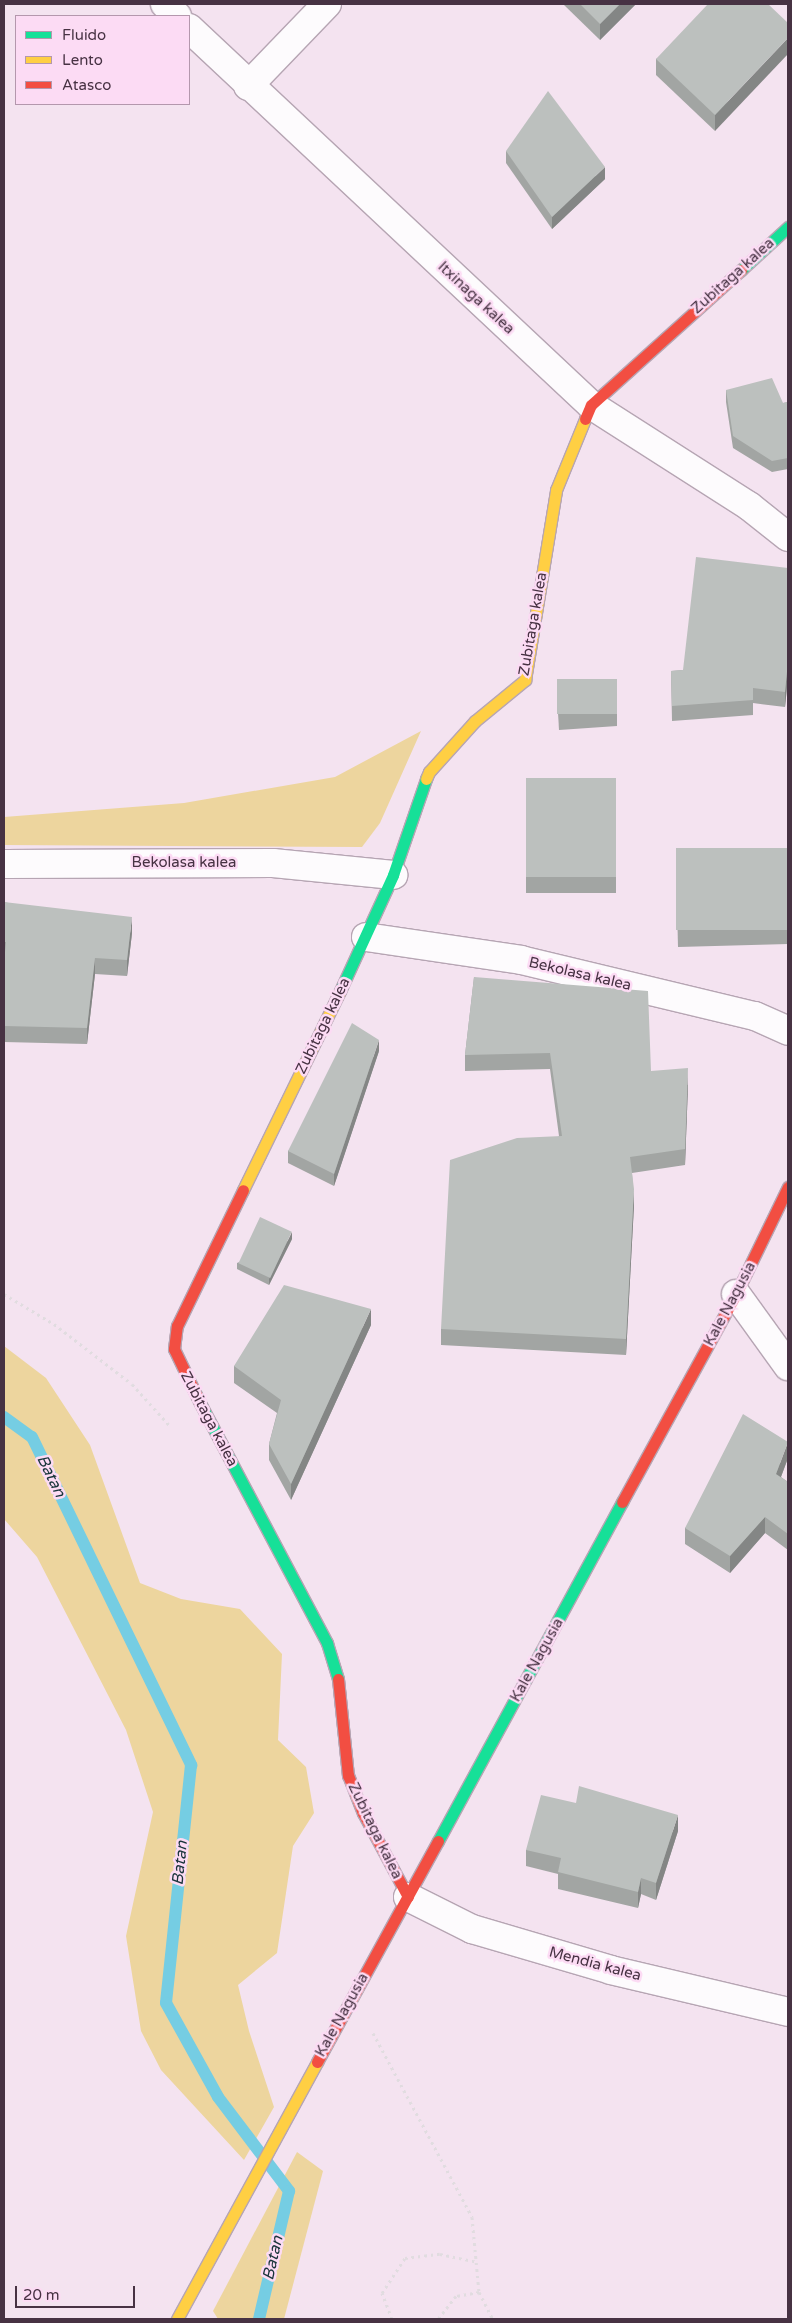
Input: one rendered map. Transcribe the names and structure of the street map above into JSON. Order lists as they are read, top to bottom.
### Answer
{
  "streets": {
    "street": [
      "Zubitaga kalea",
      "Itxinaga kalea",
      "Bekolasa kalea",
      "Kale Nagusia",
      "Mendia kalea"
    ]
  },
  "crossings": [
    ["Zubitaga kalea", "Itxinaga kalea"],
    ["Zubitaga kalea", "Bekolasa kalea"],
    ["Zubitaga kalea", "Kale Nagusia"],
    ["Zubitaga kalea", "Mendia kalea"],
    ["Kale Nagusia", "Mendia kalea"]
  ],
  "water": ["Batan"],
  "legend": ["Fluido", "Lento", "Atasco"],
  "scale_bar": "20 m"
}
